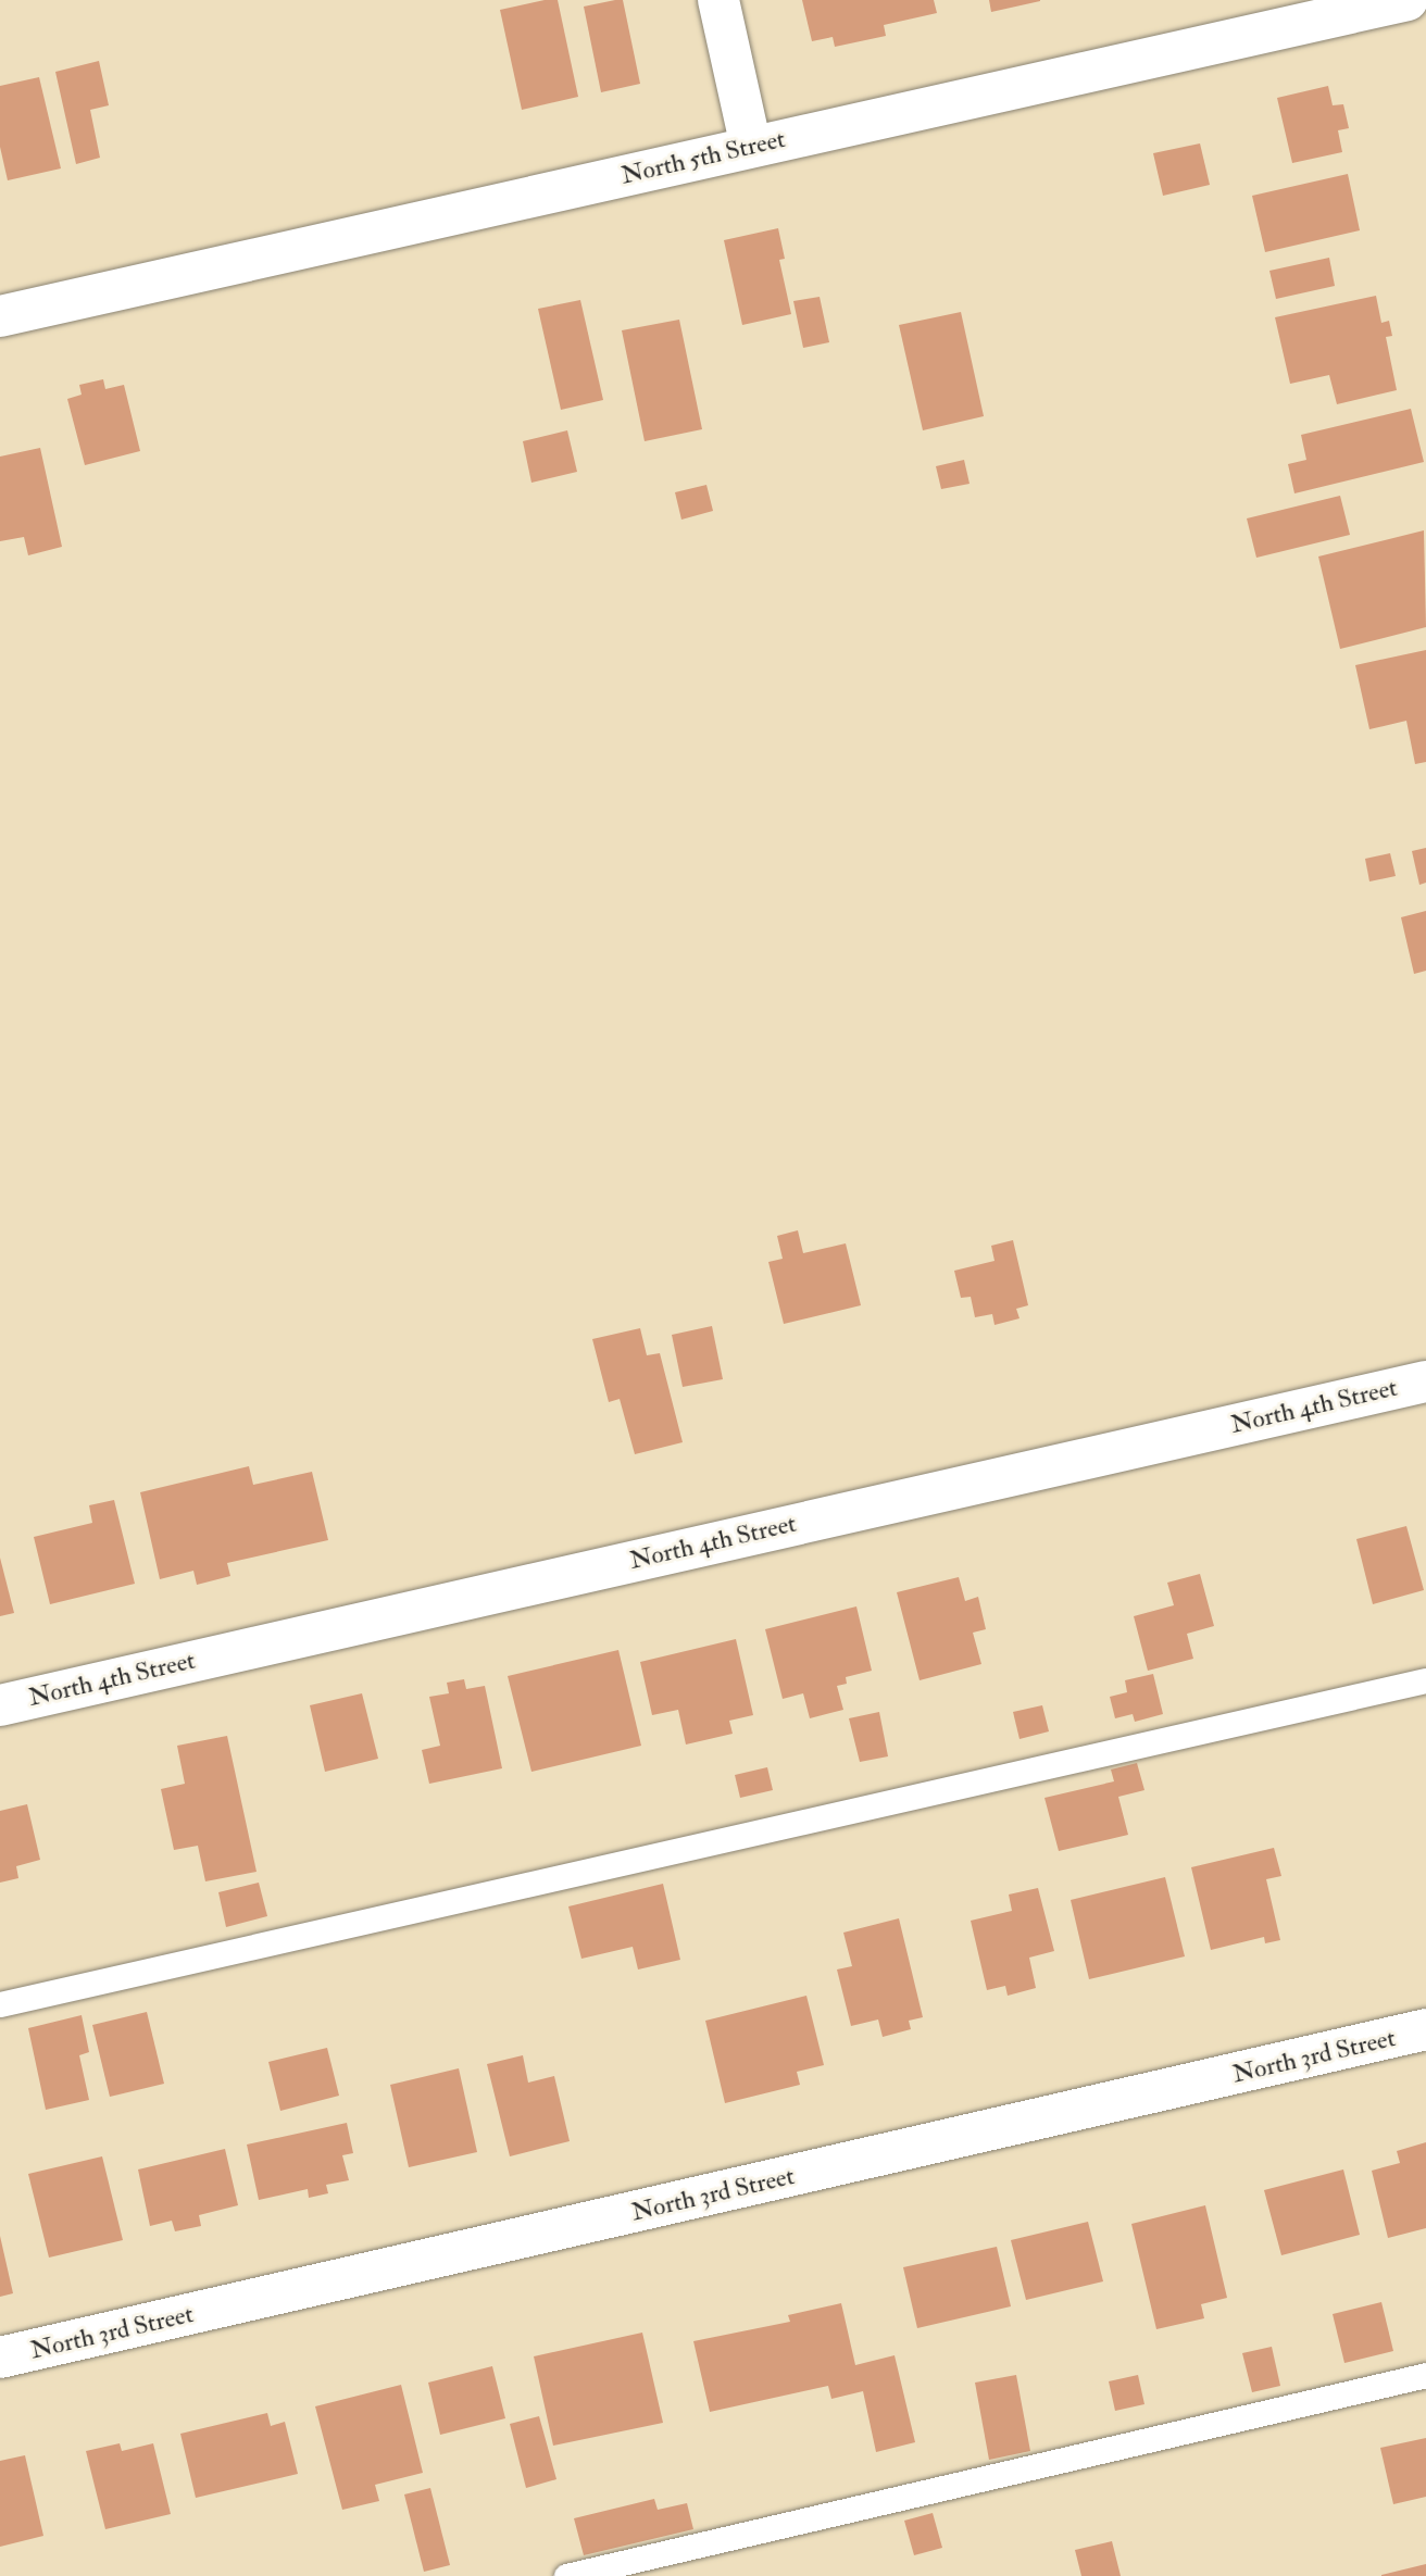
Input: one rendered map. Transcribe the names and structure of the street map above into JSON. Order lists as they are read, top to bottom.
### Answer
{
  "streets": {
    "street": ["North 5th Street", "North 4th Street", "North 3rd Street"]
  }
}
